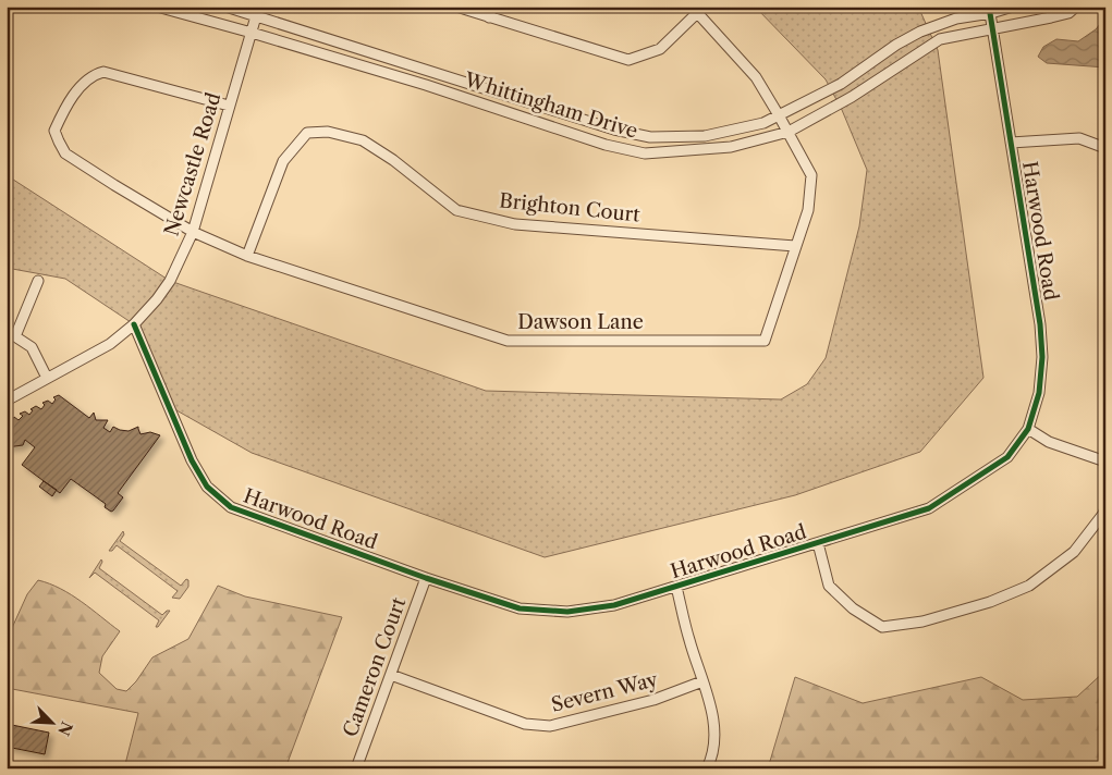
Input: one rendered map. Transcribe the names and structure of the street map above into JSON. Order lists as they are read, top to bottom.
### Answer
{
  "streets": {
    "street": [
      "Whittingham Drive",
      "Newcastle Road",
      "Brighton Court",
      "Harwood Road",
      "Dawson Lane",
      "Cameron Court",
      "Severn Way"
    ]
  },
  "crossings": [
    ["Whittingham Drive", "Newcastle Road"],
    ["Whittingham Drive", "Harwood Road"],
    ["Whittingham Drive", "Dawson Lane"],
    ["Newcastle Road", "Harwood Road"],
    ["Newcastle Road", "Dawson Lane"],
    ["Brighton Court", "Dawson Lane"],
    ["Harwood Road", "Cameron Court"],
    ["Cameron Court", "Severn Way"]
  ],
  "north": "bottom right"
}
